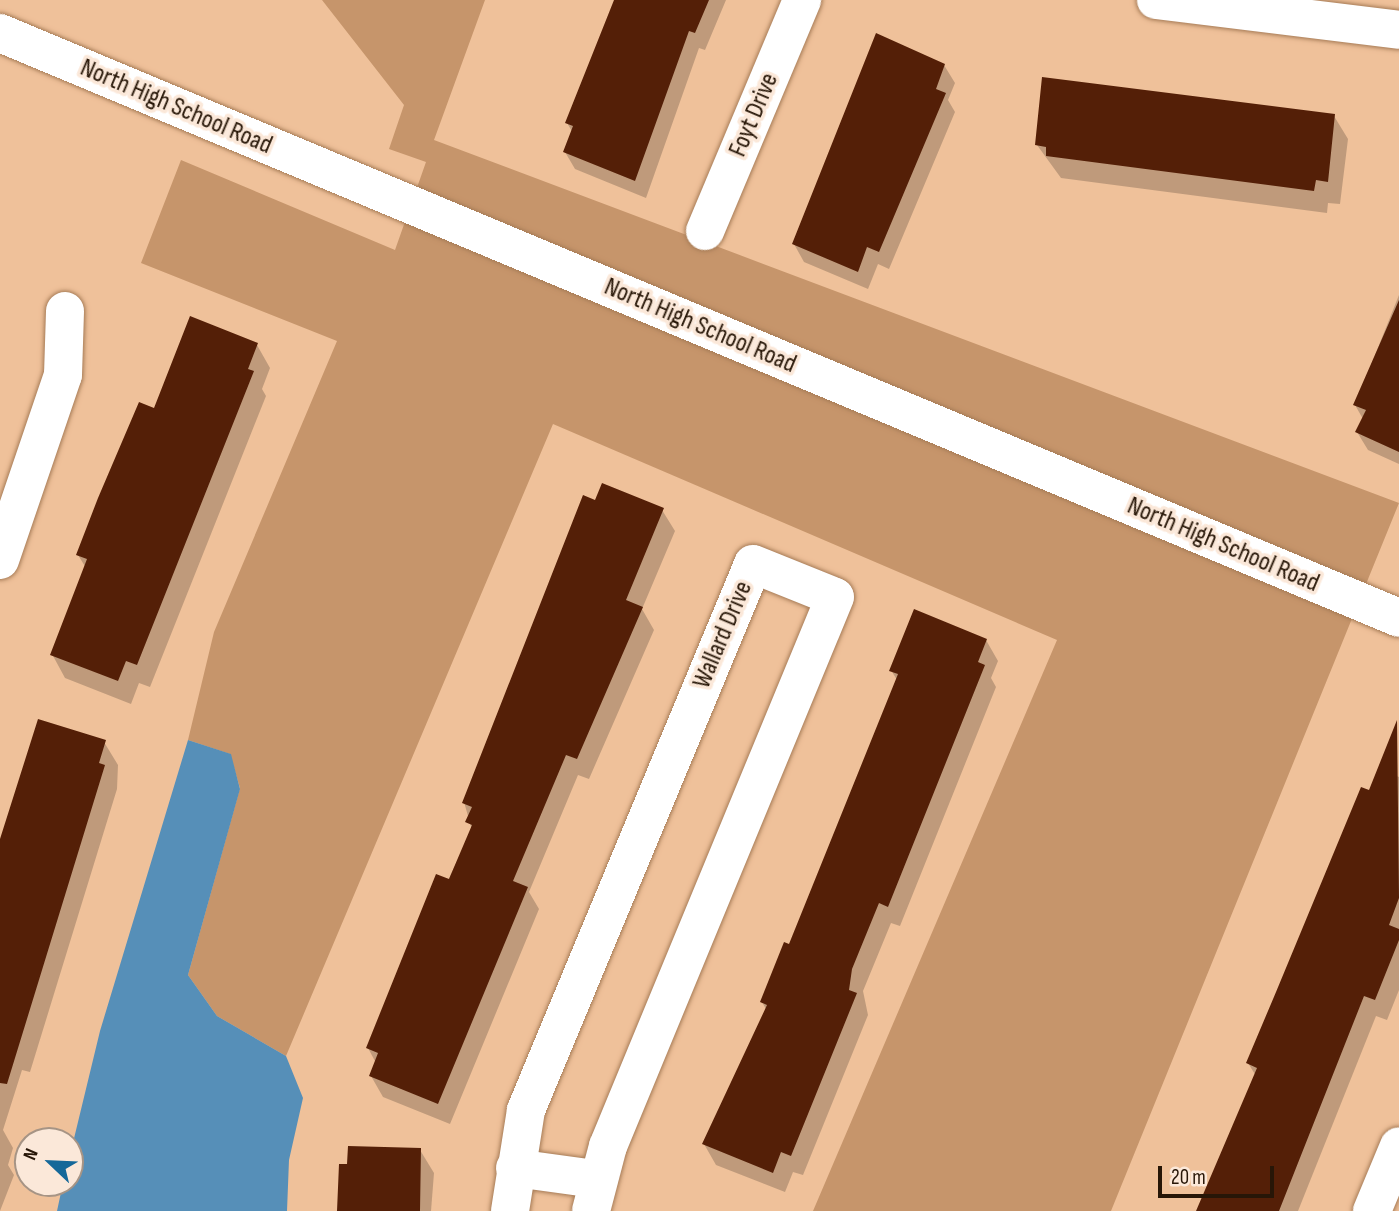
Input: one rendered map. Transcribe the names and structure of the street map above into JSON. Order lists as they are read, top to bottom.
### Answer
{
  "streets": {
    "street": ["North High School Road", "Foyt Drive", "Wallard Drive"]
  },
  "scale_bar": "20 m",
  "north": "top left"
}
